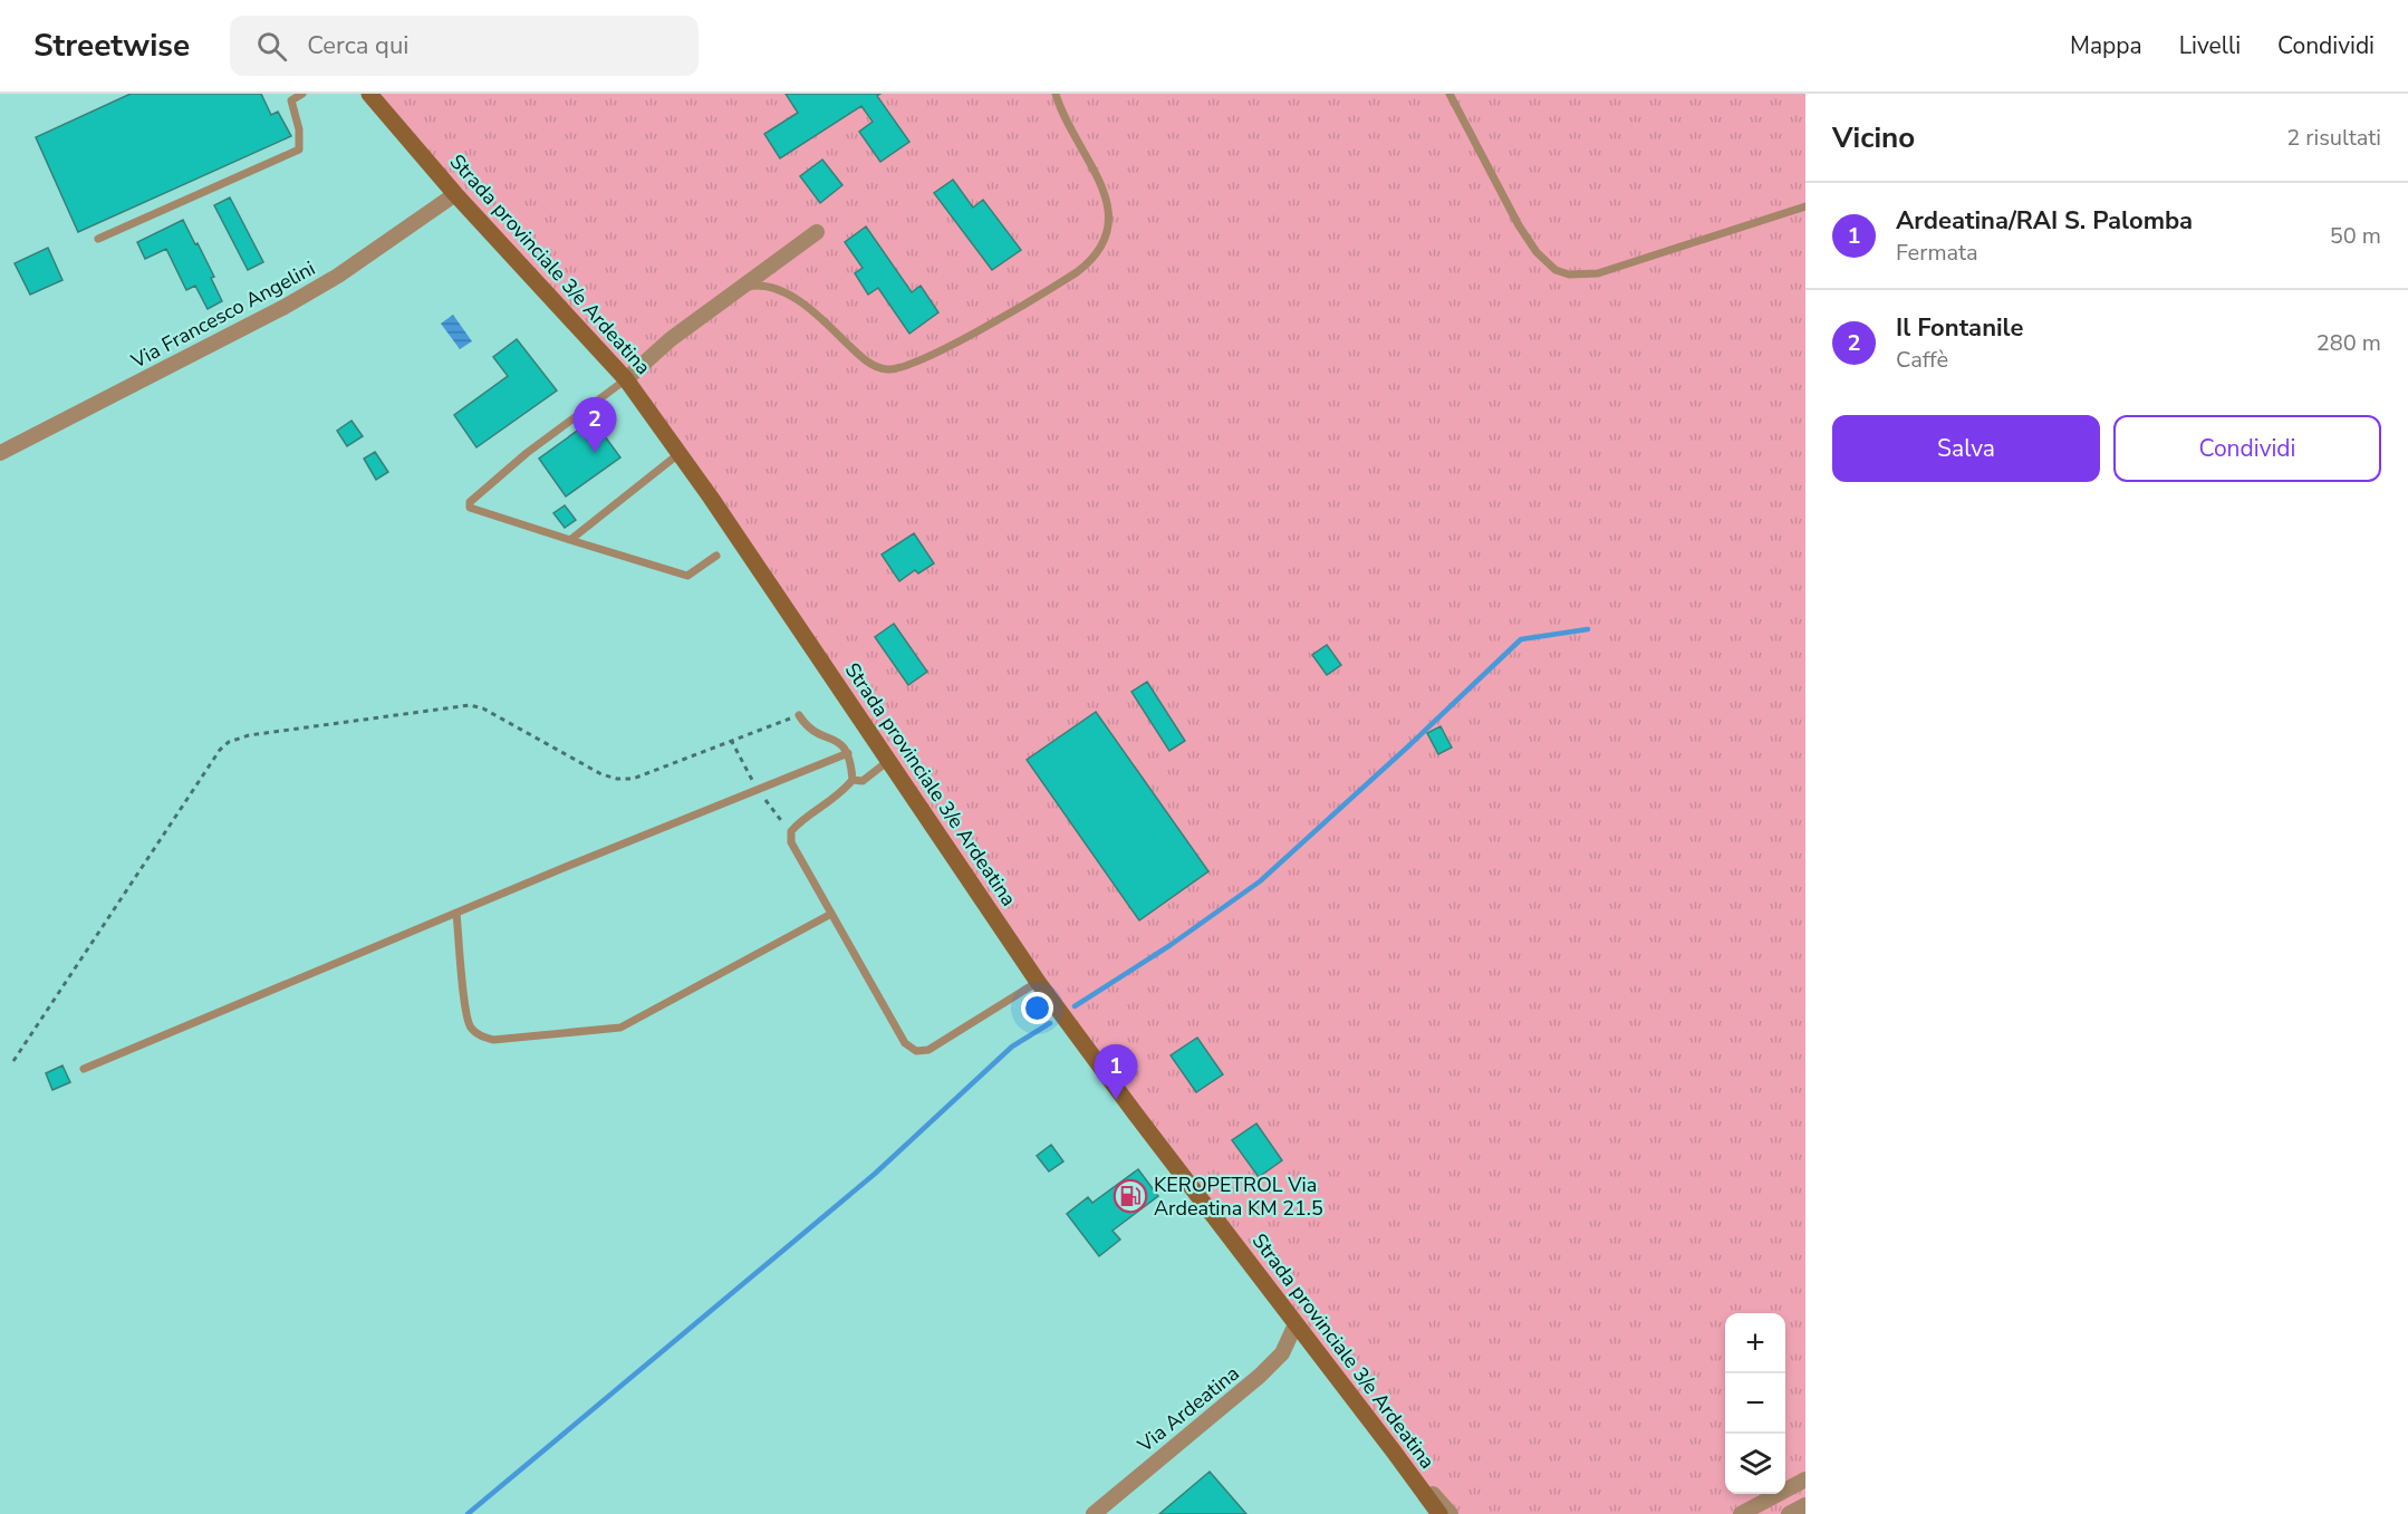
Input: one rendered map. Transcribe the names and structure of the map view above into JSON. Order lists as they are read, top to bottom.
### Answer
{
  "streets": {
    "main road": ["Strada provinciale 3/e Ardeatina"],
    "street": ["Via Francesco Angelini", "Via Ardeatina"]
  },
  "crossings": [
    ["Strada provinciale 3/e Ardeatina", "Via Francesco Angelini"],
    ["Strada provinciale 3/e Ardeatina", "Via Ardeatina"]
  ],
  "places": {
    "fuel station": ["KEROPETROL Via Ardeatina KM 21.5"]
  },
  "page": {
    "header": "Streetwise",
    "search": "Cerca qui",
    "nav": ["Mappa", "Livelli", "Condividi"],
    "heading": ["Vicino", "2 risultati"],
    "list": [
      {
        "mark": "1",
        "name": "Ardeatina/RAI S. Palomba",
        "note": "Fermata",
        "value": "50 m"
      },
      {
        "mark": "2",
        "name": "Il Fontanile",
        "note": "Caffè",
        "value": "280 m"
      }
    ],
    "buttons": ["Salva", "Condividi"],
    "pins": ["2", "1"],
    "map_buttons": ["+", "−"]
  }
}
